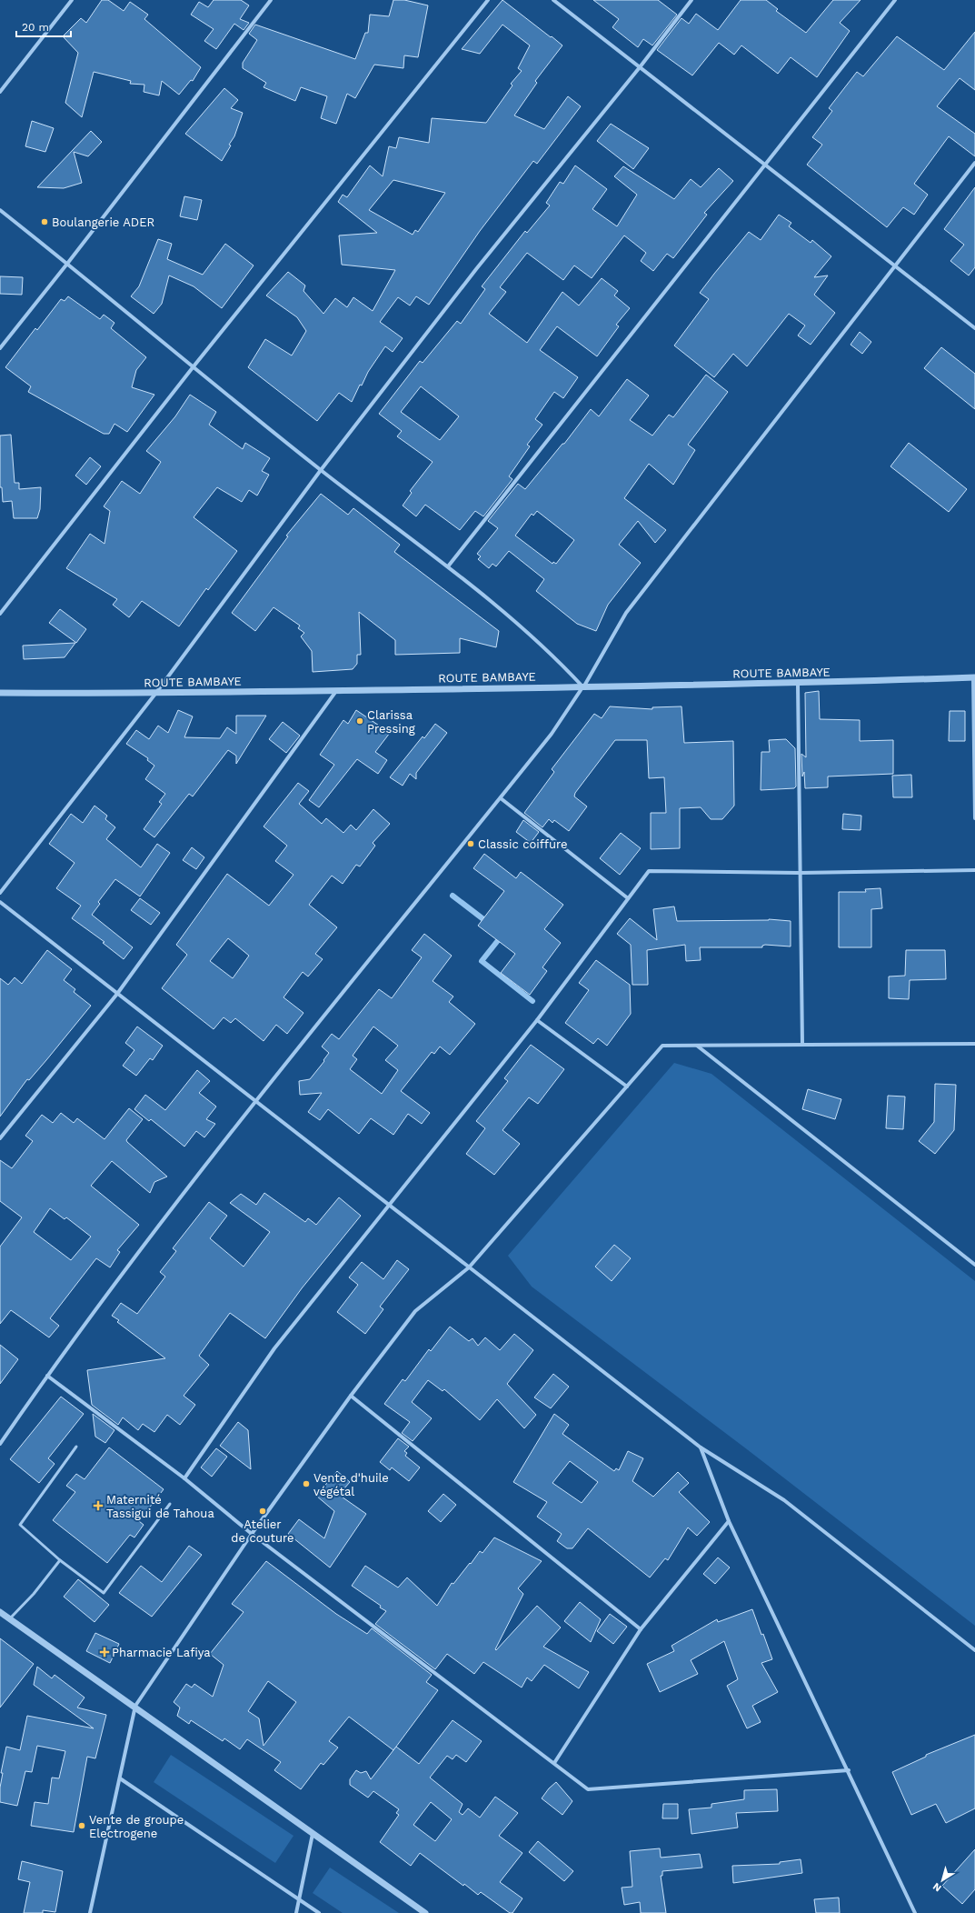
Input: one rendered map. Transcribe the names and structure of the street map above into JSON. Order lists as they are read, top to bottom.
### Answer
{
  "streets": {
    "street": ["ROUTE BAMBAYE"]
  },
  "places": {
    "other": [
      "Boulangerie ADER",
      "Clarissa Pressing",
      "Classic coiffure",
      "Vente d'huile végétal",
      "Atelier de couture",
      "Vente de groupe Electrogene"
    ],
    "health": ["Maternité Tassigui de Tahoua", "Pharmacie Lafiya"]
  },
  "scale_bar": "20 m",
  "north": "bottom left"
}
